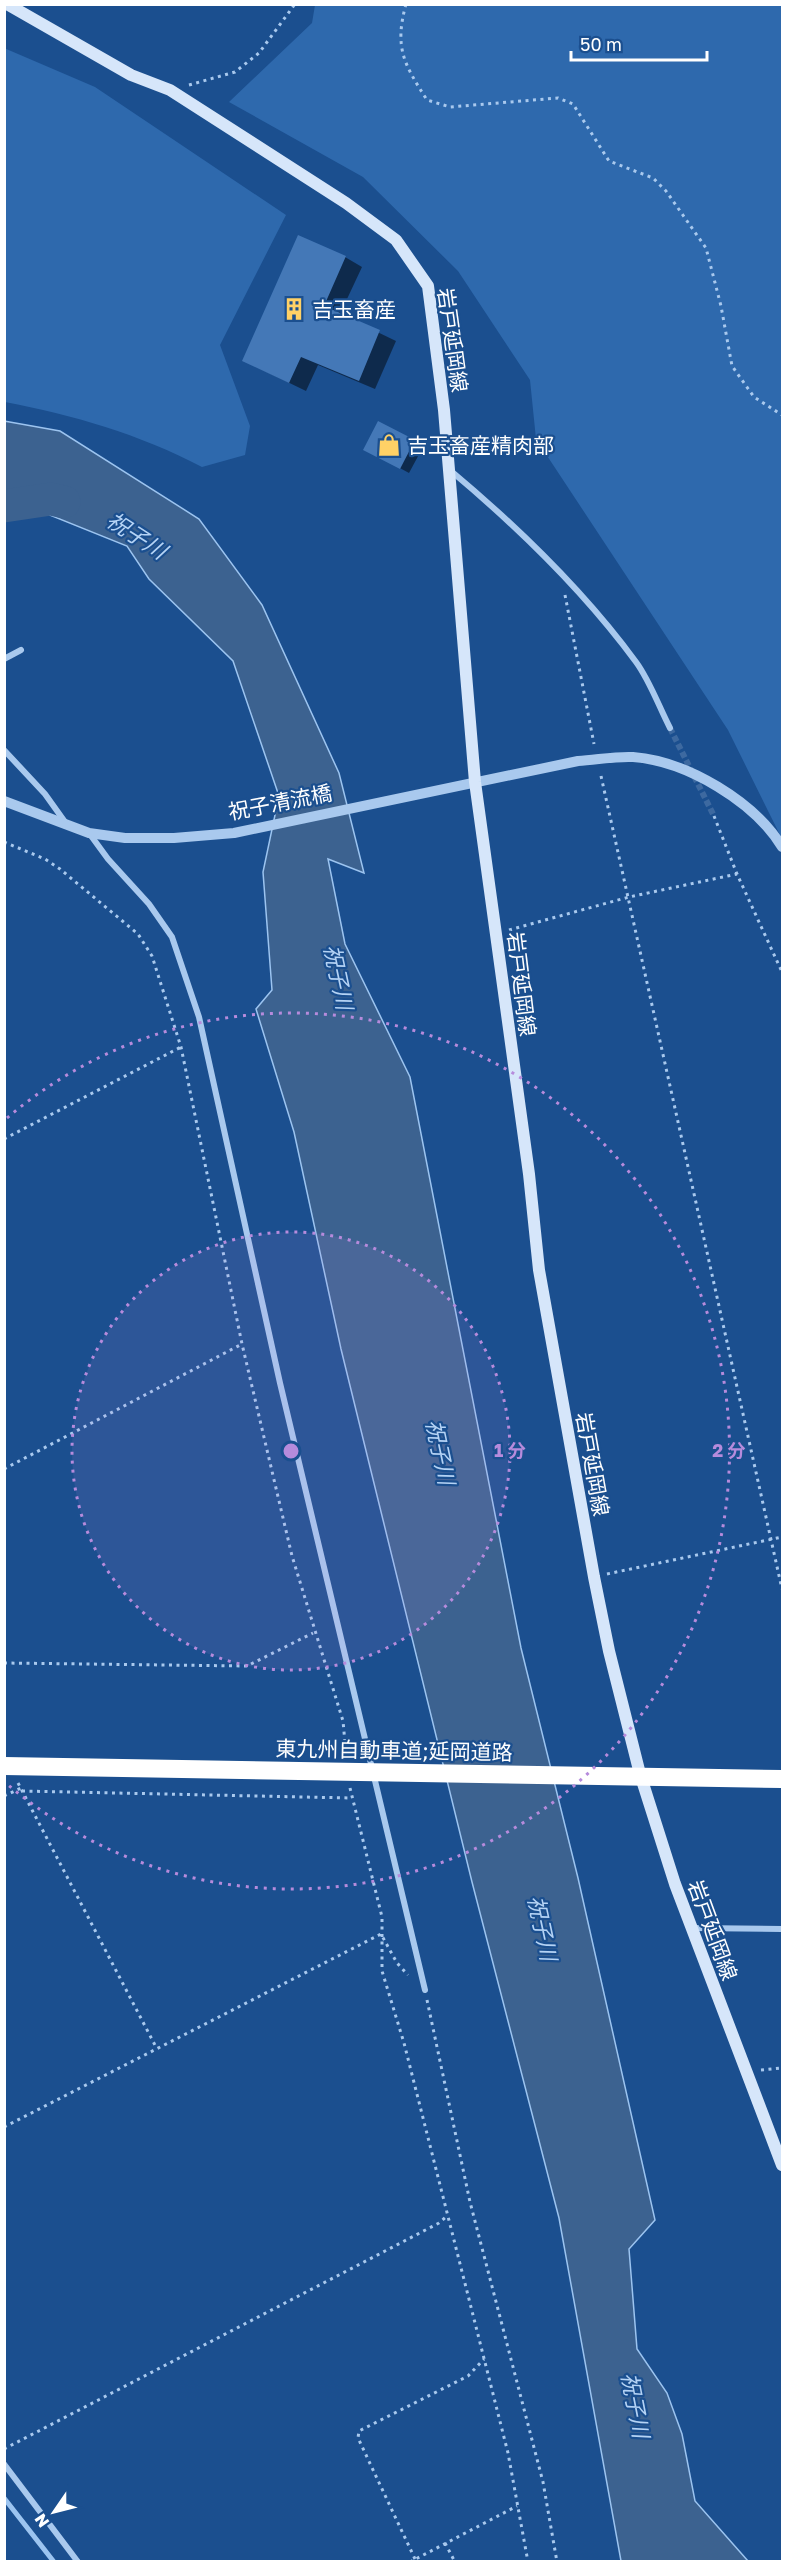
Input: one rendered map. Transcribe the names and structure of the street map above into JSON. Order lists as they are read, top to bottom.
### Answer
{
  "streets": {
    "highway": ["東九州自動車道;延岡道路"],
    "main road": ["岩戸延岡線"],
    "street": ["祝子清流橋"]
  },
  "crossings": [
    ["岩戸延岡線", "祝子清流橋"]
  ],
  "water": ["祝子川"],
  "places": {
    "building": ["吉玉畜産"],
    "shop": ["吉玉畜産精肉部"]
  },
  "scale_bar": "50 m",
  "north": "bottom left",
  "rings": ["1 分", "2 分"]
}
